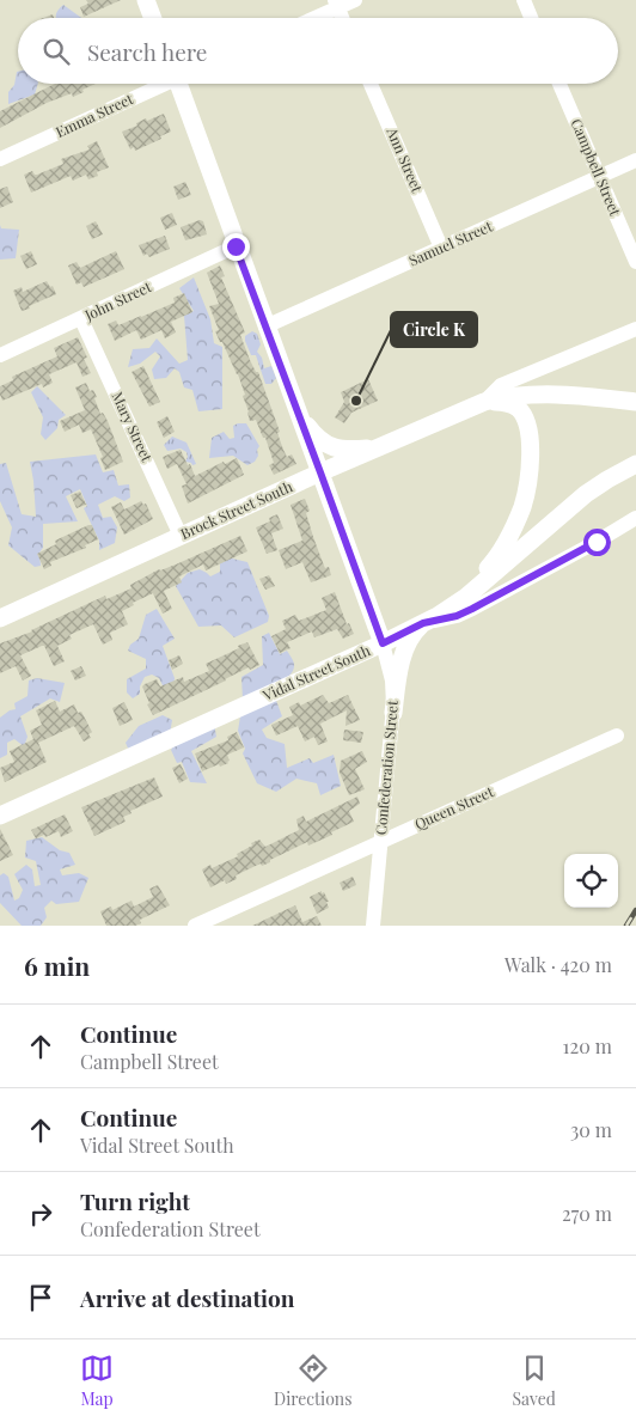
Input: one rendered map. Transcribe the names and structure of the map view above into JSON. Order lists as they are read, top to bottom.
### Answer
{
  "streets": {
    "main road": ["Brock Street South", "Vidal Street South", "Confederation Street"],
    "street": [
      "Emma Street",
      "Ann Street",
      "Campbell Street",
      "Samuel Street",
      "John Street",
      "Mary Street",
      "Queen Street"
    ]
  },
  "crossings": [
    ["Ann Street", "Samuel Street"],
    ["Campbell Street", "Samuel Street"],
    ["Samuel Street", "Confederation Street"],
    ["John Street", "Mary Street"],
    ["John Street", "Confederation Street"],
    ["Mary Street", "Brock Street South"],
    ["Brock Street South", "Confederation Street"],
    ["Vidal Street South", "Confederation Street"],
    ["Confederation Street", "Queen Street"]
  ],
  "places": ["Circle K"],
  "page": {
    "search": "Search here",
    "heading": ["6 min", "Walk · 420 m"],
    "list": [
      ["Continue", "Campbell Street", "120 m"],
      ["Continue", "Vidal Street South", "30 m"],
      ["Turn right", "Confederation Street", "270 m"],
      "Arrive at destination"
    ],
    "nav": ["Map", "Directions", "Saved"]
  }
}
